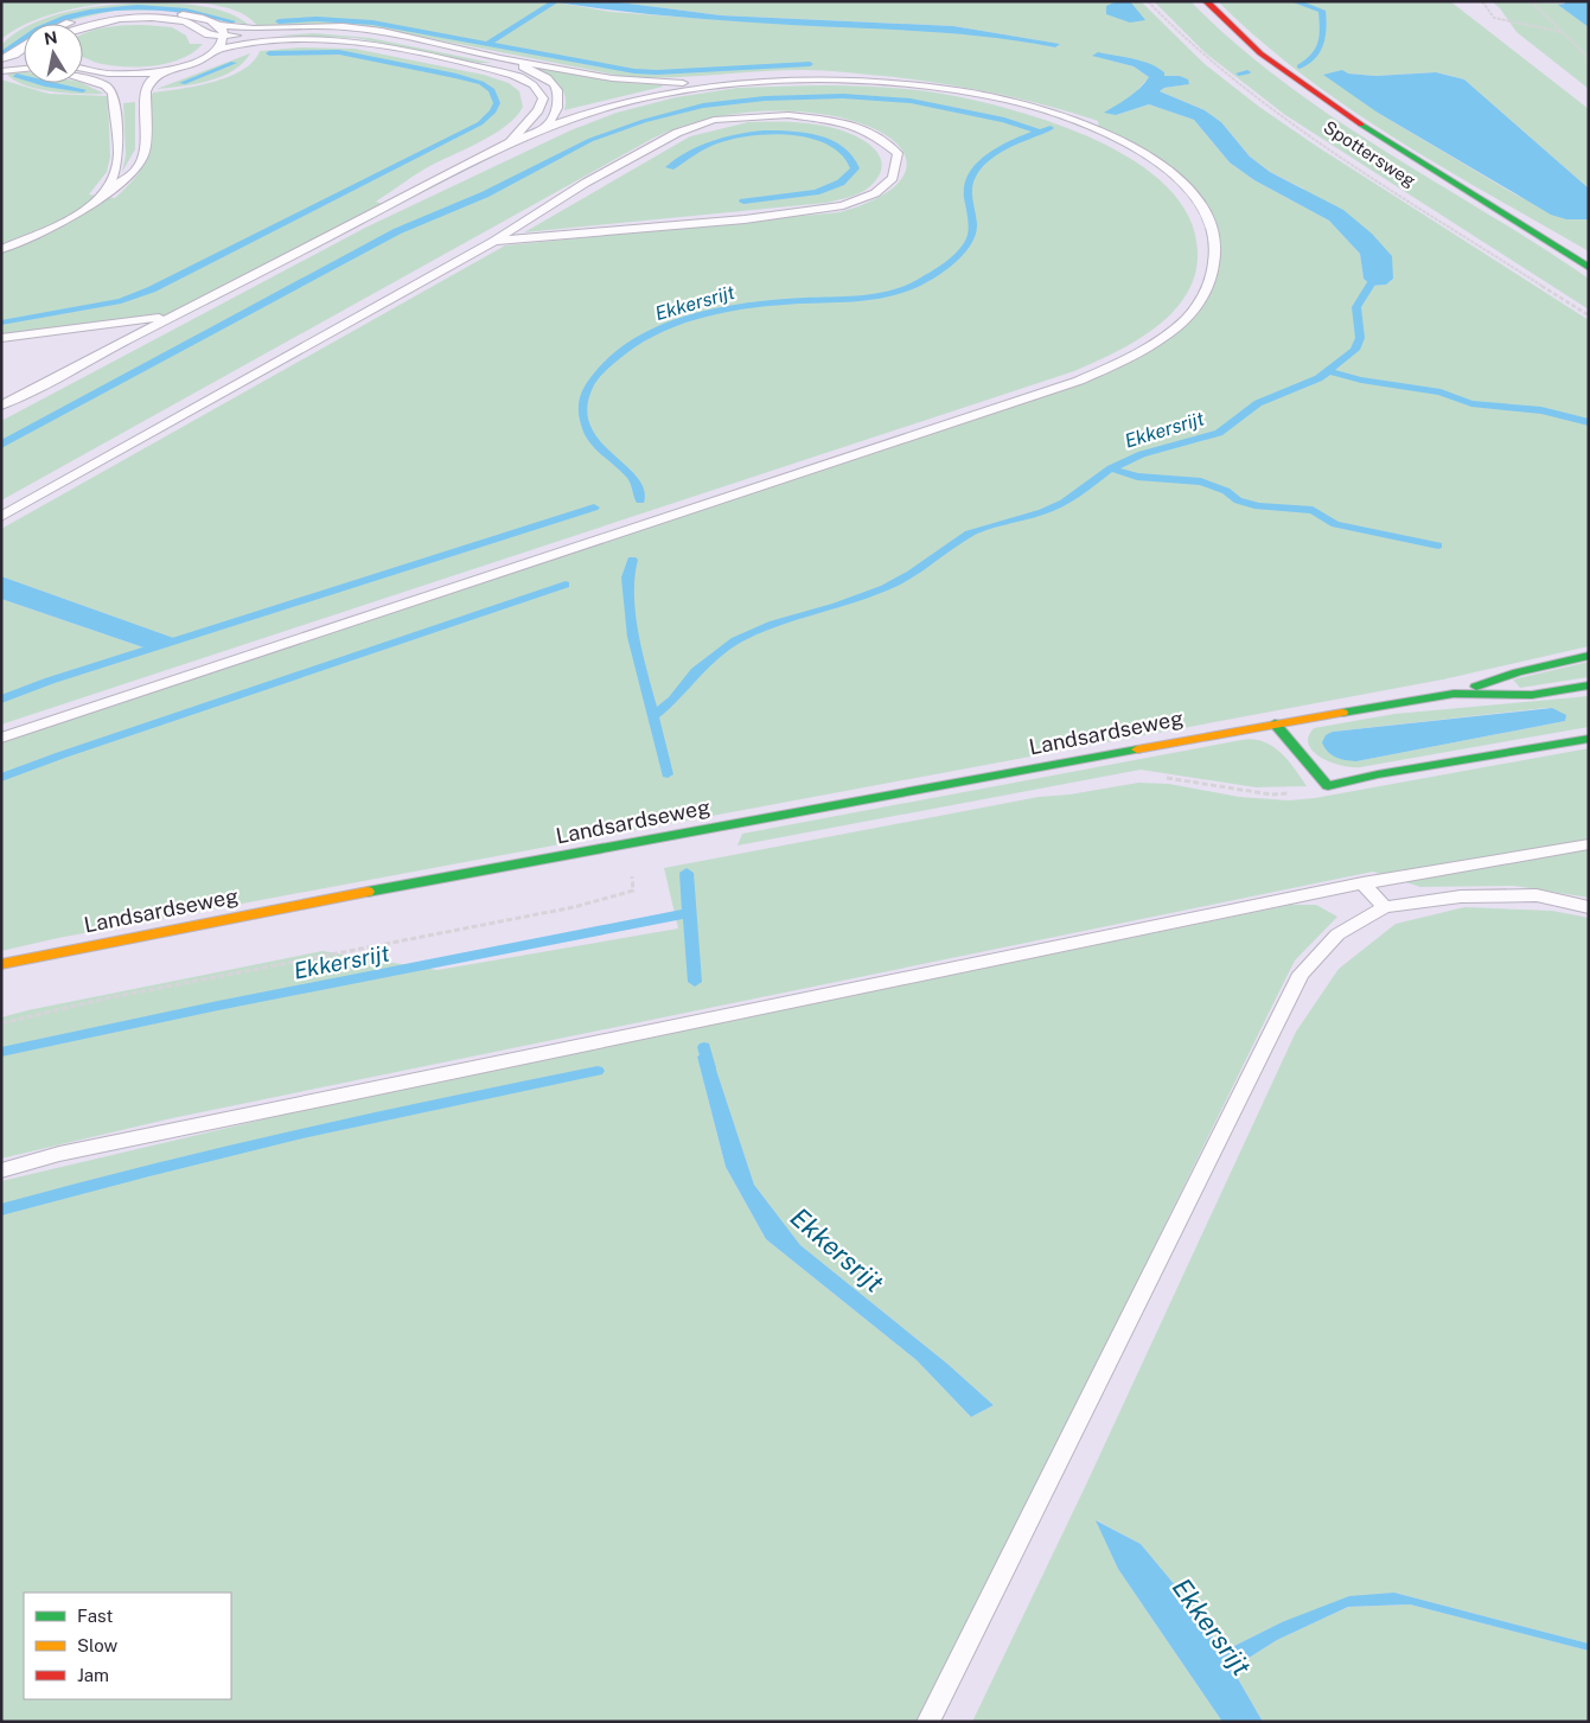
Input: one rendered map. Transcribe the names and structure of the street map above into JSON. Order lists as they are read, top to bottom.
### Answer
{
  "streets": {
    "street": ["Spottersweg", "Landsardseweg"]
  },
  "water": ["Ekkersrijt"],
  "legend": ["Fast", "Slow", "Jam"],
  "north": "top"
}
